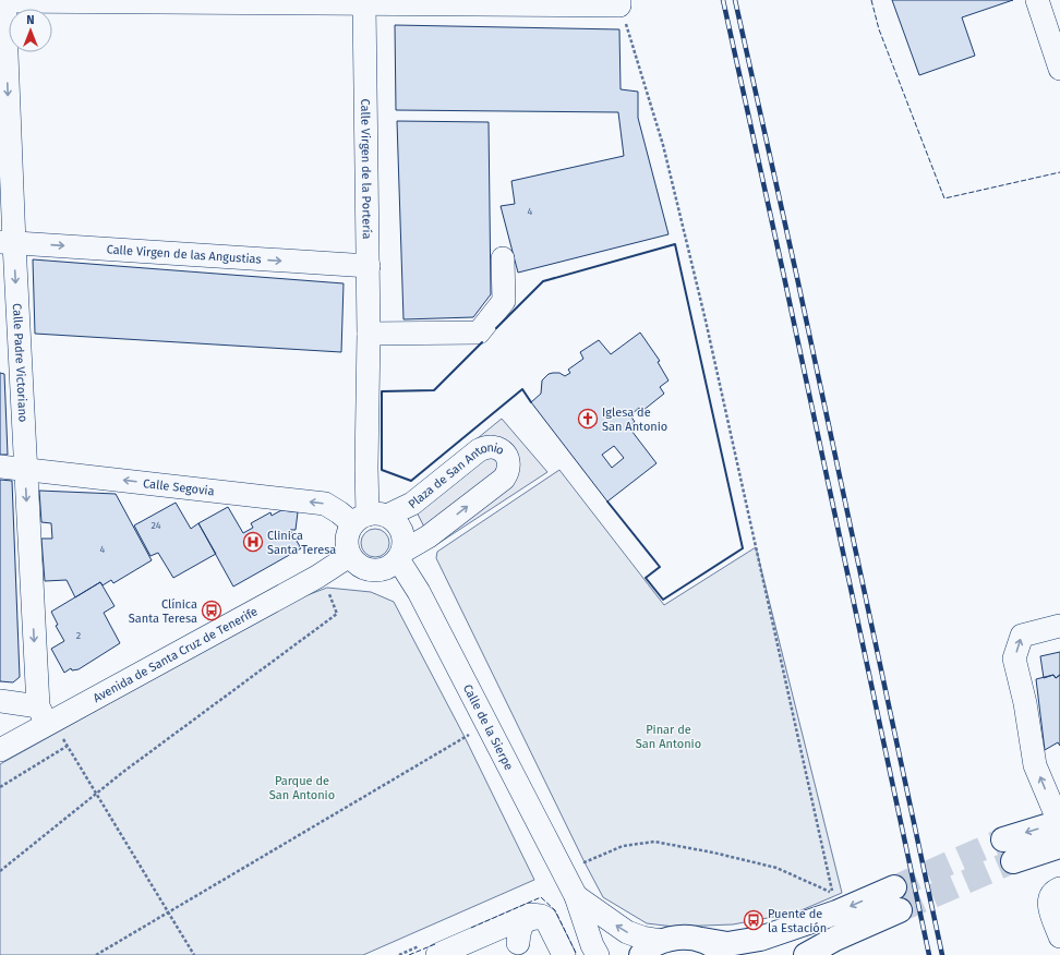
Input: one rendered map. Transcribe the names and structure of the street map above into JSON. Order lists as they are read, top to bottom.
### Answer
{
  "streets": {
    "street": [
      "Calle Virgen de la Portería",
      "Calle Virgen de las Angustias",
      "Calle Padre Victoriano",
      "Plaza de San Antonio",
      "Calle Segovia",
      "Avenida de Santa Cruz de Tenerife",
      "Calle de la Sierpe"
    ]
  },
  "crossings": [
    ["Calle Virgen de la Portería", "Calle Virgen de las Angustias"],
    ["Calle Virgen de la Portería", "Plaza de San Antonio"],
    ["Calle Virgen de la Portería", "Calle Segovia"],
    ["Calle Virgen de la Portería", "Avenida de Santa Cruz de Tenerife"],
    ["Calle Virgen de la Portería", "Calle de la Sierpe"],
    ["Calle Virgen de las Angustias", "Calle Padre Victoriano"],
    ["Calle Padre Victoriano", "Calle Segovia"],
    ["Calle Padre Victoriano", "Avenida de Santa Cruz de Tenerife"],
    ["Plaza de San Antonio", "Calle Segovia"],
    ["Plaza de San Antonio", "Avenida de Santa Cruz de Tenerife"],
    ["Plaza de San Antonio", "Calle de la Sierpe"],
    ["Calle Segovia", "Avenida de Santa Cruz de Tenerife"],
    ["Calle Segovia", "Calle de la Sierpe"],
    ["Avenida de Santa Cruz de Tenerife", "Calle de la Sierpe"]
  ],
  "one_way": ["Calle Virgen de las Angustias", "Calle Padre Victoriano", "Calle Segovia"],
  "parks": ["Pinar de San Antonio", "Parque de San Antonio"],
  "places": {
    "church": ["Iglesa de San Antonio"],
    "hospital": ["Clinica Santa Teresa"],
    "bus stop": ["Clínica Santa Teresa", "Puente de la Estación"]
  },
  "house_numbers": [
    "4",
    "24",
    "4",
    "2"
  ],
  "north": "top"
}
